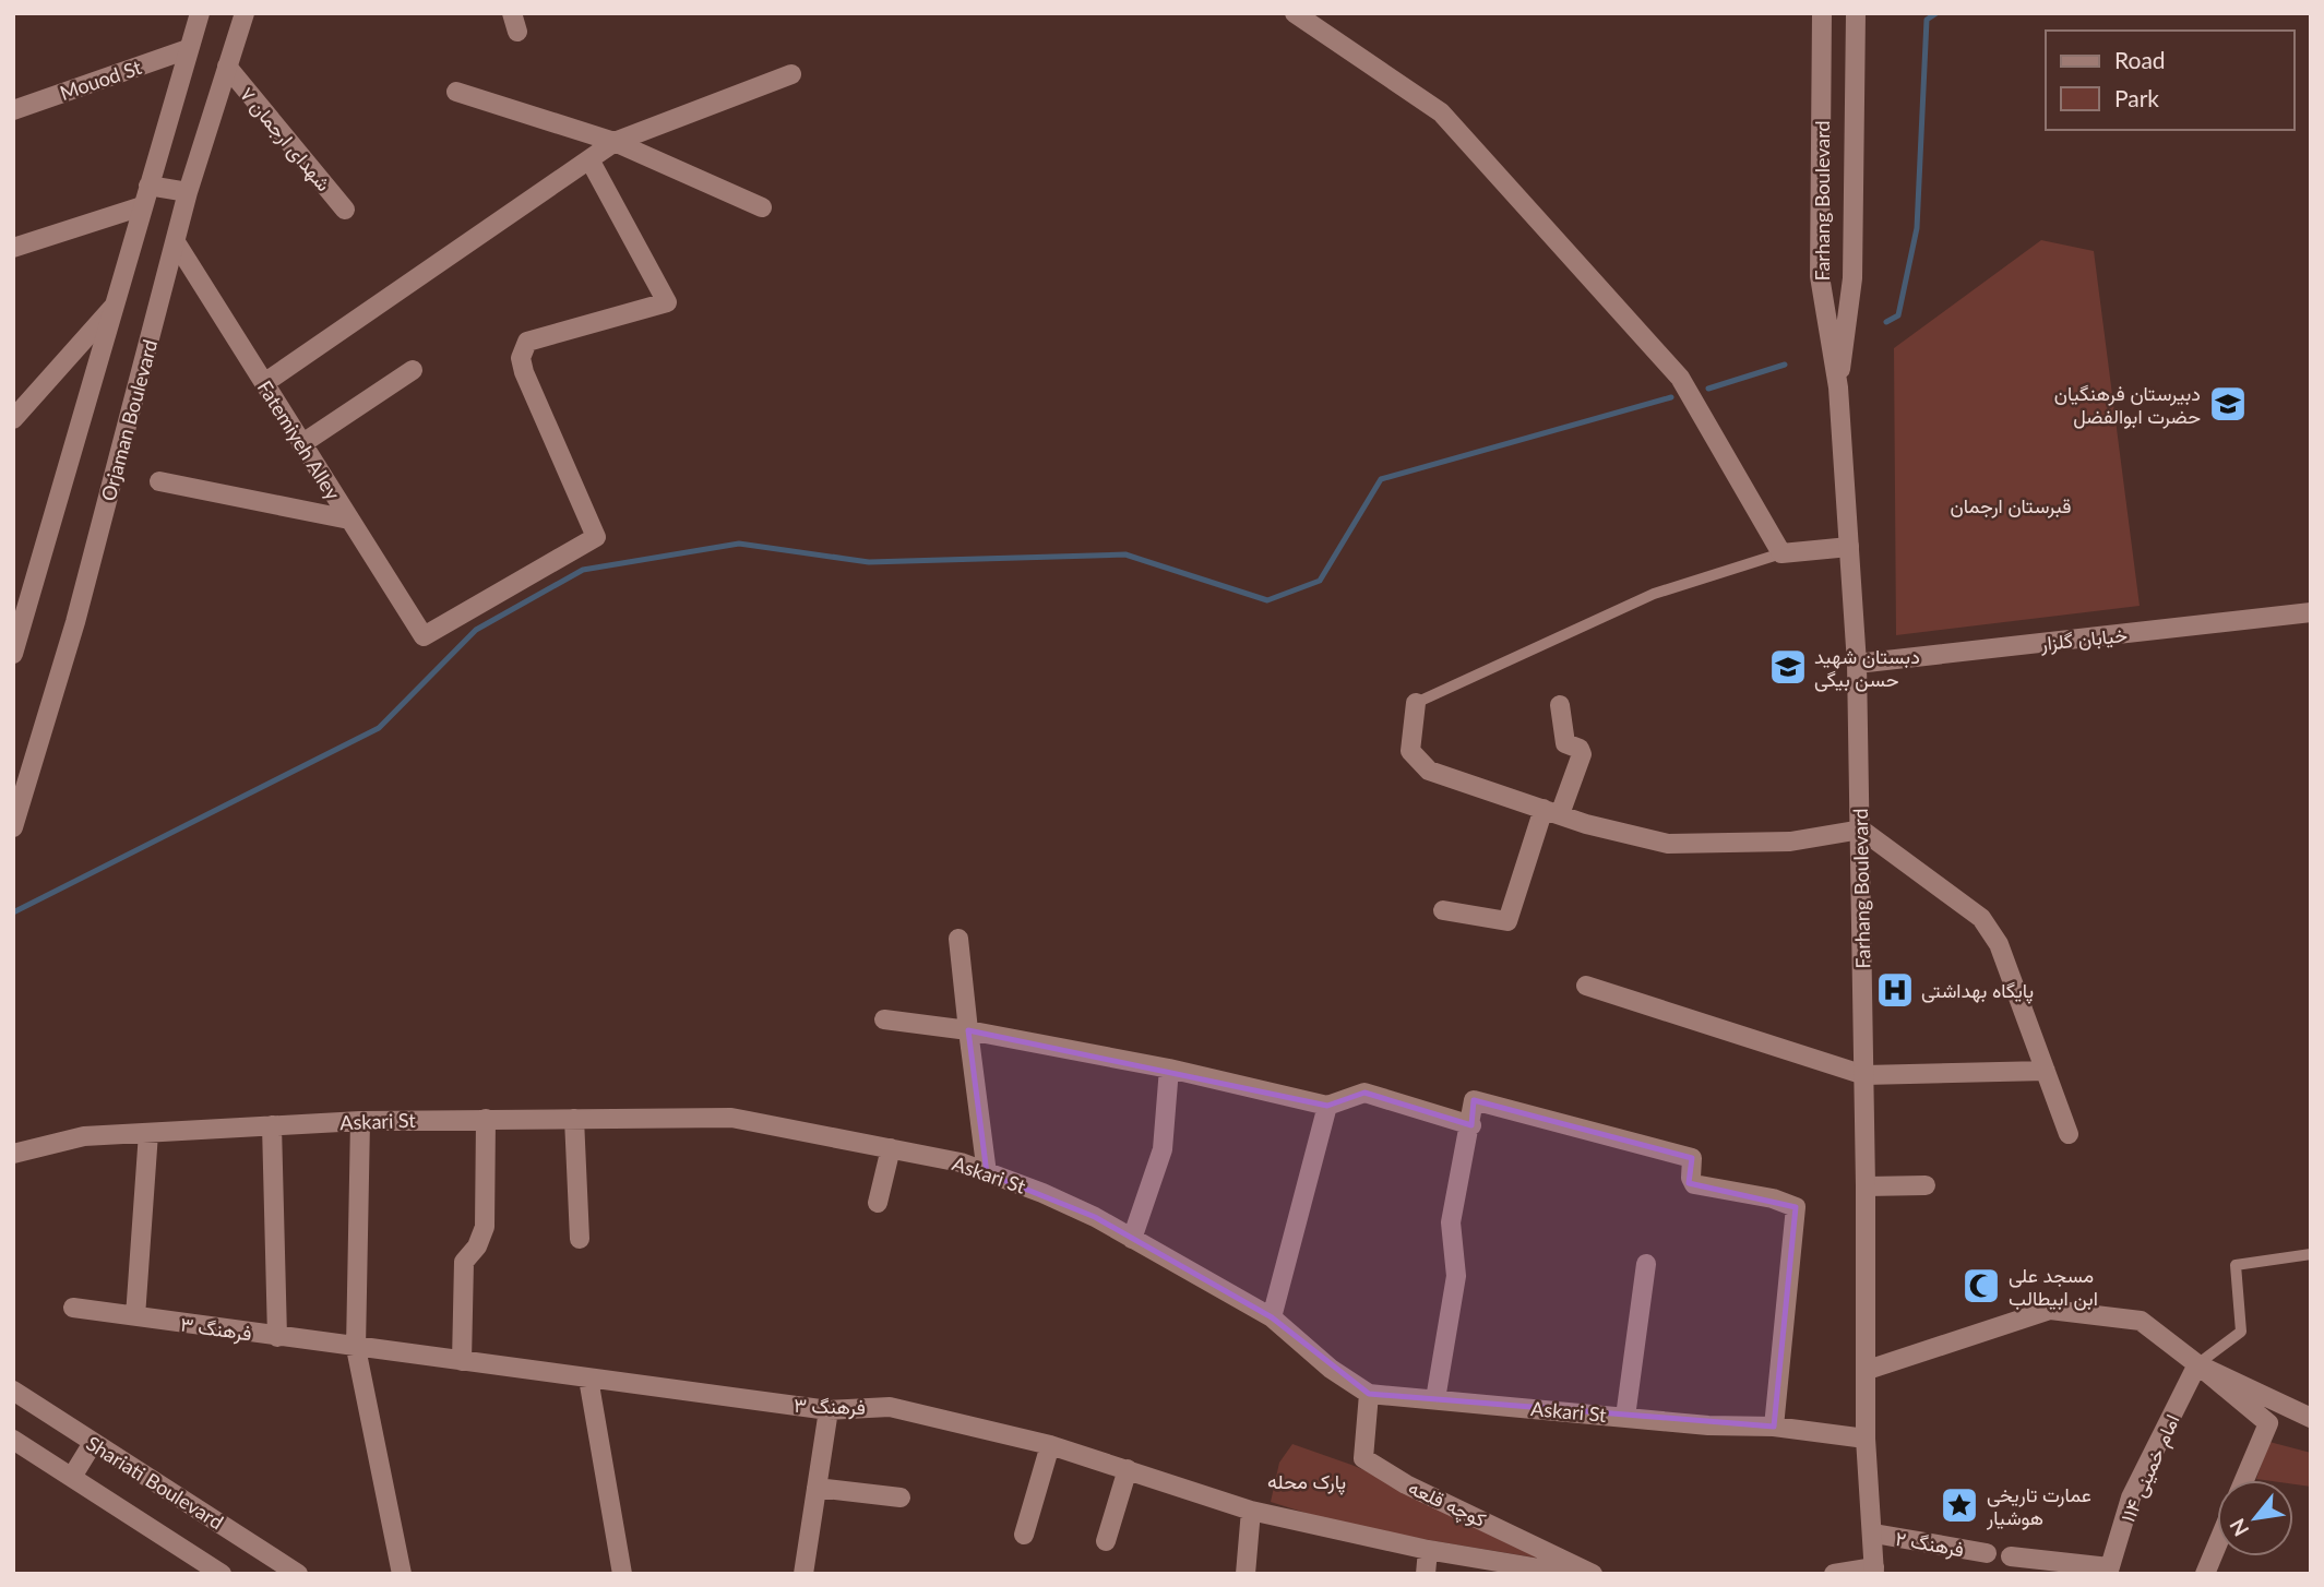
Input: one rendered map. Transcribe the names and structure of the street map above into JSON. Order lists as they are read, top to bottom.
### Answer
{
  "streets": {
    "street": [
      "Mouod St",
      "شهدای ارجمان ۷",
      "Farhang Boulevard",
      "Orjaman Boulevard",
      "Fatemiyeh Alley",
      "خیابان گلزار",
      "Askari St",
      "فرهنگ ۳",
      "امام خمینی ۱۱۴",
      "Shariati Boulevard",
      "کوچه قلعه",
      "فرهنگ ۲"
    ]
  },
  "crossings": [
    ["شهدای ارجمان ۷", "Orjaman Boulevard"],
    ["Farhang Boulevard", "خیابان گلزار"],
    ["Farhang Boulevard", "Askari St"],
    ["Farhang Boulevard", "فرهنگ ۲"],
    ["Orjaman Boulevard", "Fatemiyeh Alley"],
    ["Askari St", "کوچه قلعه"]
  ],
  "parks": ["قبرستان ارجمان", "پارک محله"],
  "places": {
    "school or university": ["دبیرستان فرهنگیان حضرت ابوالفضل", "دبستان شهید حسن بیگی"],
    "hospital": ["پایگاه بهداشتی"],
    "mosque": ["مسجد علی ابن ابیطالب"],
    "place": ["عمارت تاریخی هوشیار"]
  },
  "legend": ["Road", "Park"],
  "north": "bottom left"
}
